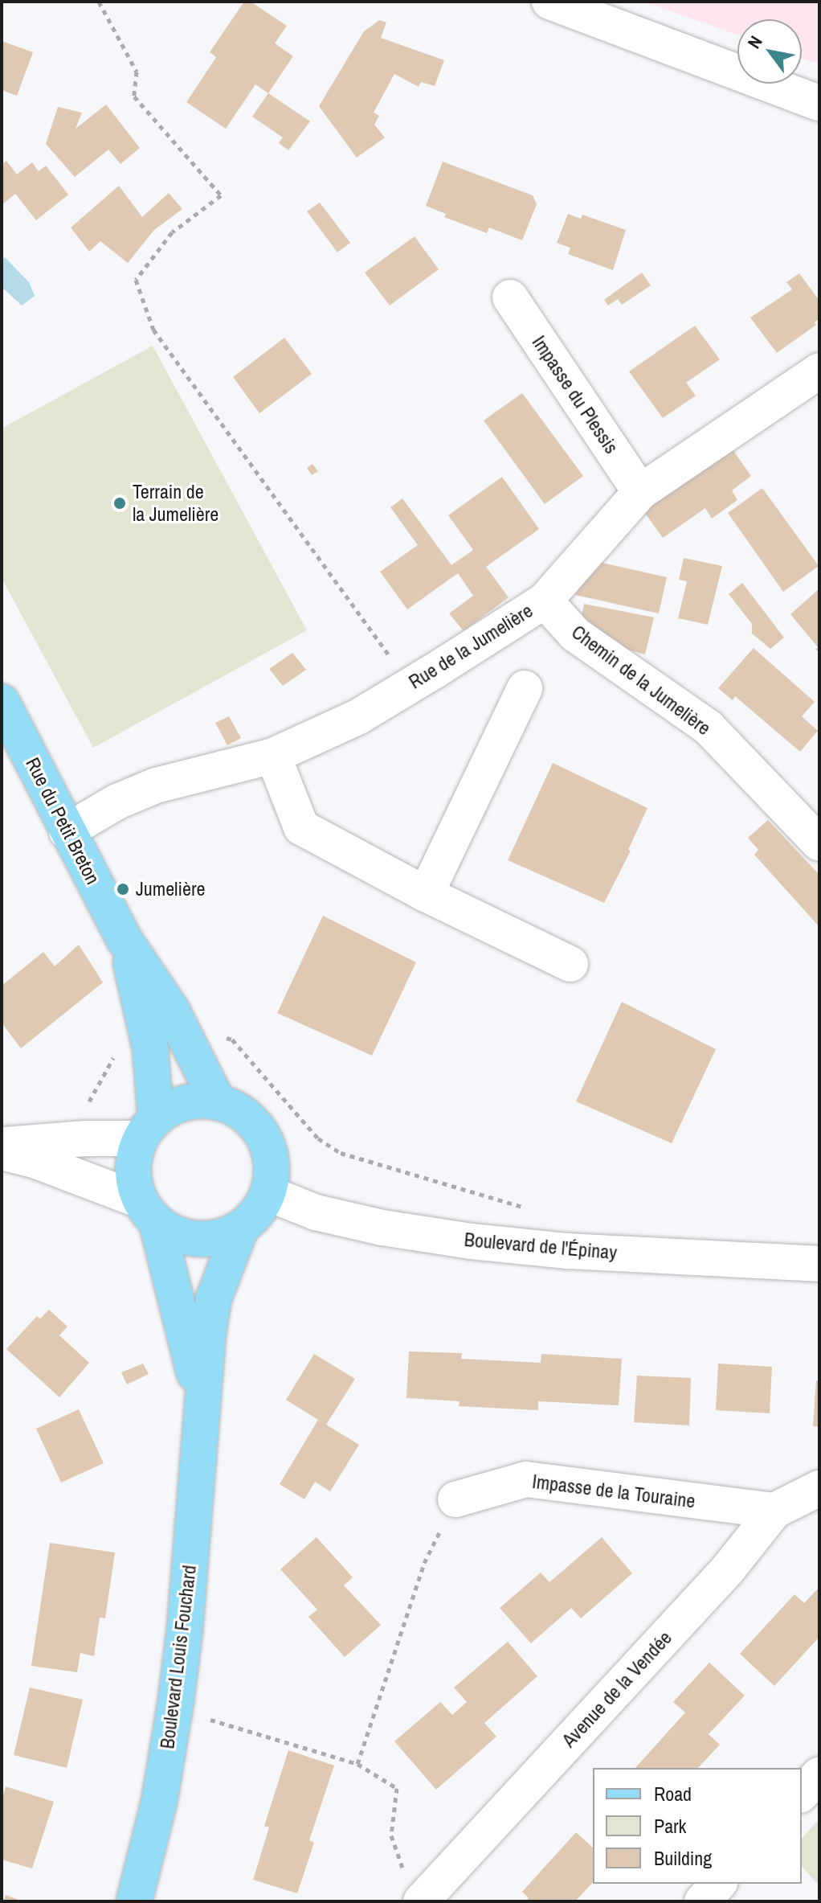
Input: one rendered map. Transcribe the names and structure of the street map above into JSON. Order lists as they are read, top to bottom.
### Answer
{
  "streets": {
    "main road": ["Rue du Petit Breton", "Boulevard Louis Fouchard"],
    "street": [
      "Impasse du Plessis",
      "Rue de la Jumelière",
      "Chemin de la Jumelière",
      "Boulevard de l'Épinay",
      "Impasse de la Touraine",
      "Avenue de la Vendée"
    ]
  },
  "crossings": [
    ["Impasse du Plessis", "Rue de la Jumelière"],
    ["Rue de la Jumelière", "Chemin de la Jumelière"],
    ["Rue de la Jumelière", "Rue du Petit Breton"],
    ["Rue du Petit Breton", "Boulevard de l'Épinay"],
    ["Rue du Petit Breton", "Boulevard Louis Fouchard"],
    ["Boulevard de l'Épinay", "Boulevard Louis Fouchard"],
    ["Impasse de la Touraine", "Avenue de la Vendée"]
  ],
  "places": ["Terrain de la Jumelière", "Jumelière"],
  "legend": ["Road", "Park", "Building"],
  "north": "top left"
}
